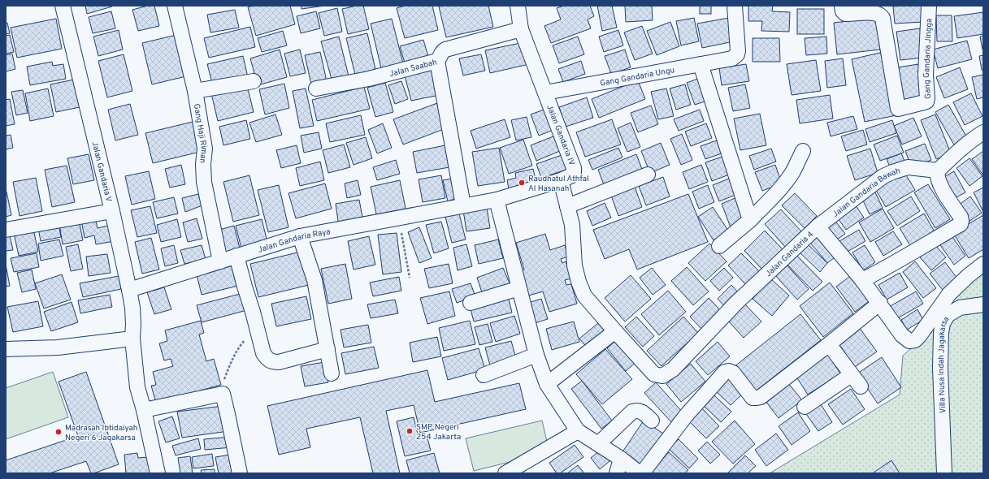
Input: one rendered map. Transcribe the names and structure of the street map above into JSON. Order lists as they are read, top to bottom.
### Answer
{
  "streets": {
    "street": [
      "Gang Gandaria Jingga",
      "Jalan Saabah",
      "Gang Gandaria Ungu",
      "Gang Haji Riman",
      "Jalan Gandaria IV",
      "Jalan Gandaria V",
      "Jalan Gandaria Bawah",
      "Jalan Gandaria Raya",
      "Jalan Gandaria 4",
      "Villa Nusa Indah Jagakarsa"
    ]
  },
  "crossings": [
    ["Jalan Saabah", "Jalan Gandaria IV"],
    ["Gang Gandaria Ungu", "Jalan Gandaria IV"],
    ["Gang Haji Riman", "Jalan Gandaria Raya"],
    ["Jalan Gandaria IV", "Jalan Gandaria Raya"],
    ["Jalan Gandaria IV", "Jalan Gandaria 4"],
    ["Jalan Gandaria V", "Jalan Gandaria Raya"],
    ["Jalan Gandaria Bawah", "Jalan Gandaria 4"]
  ],
  "places": ["Raudhatul Athfal Al Hasanah", "SMP Negeri 254 Jakarta", "Madrasah Ibtidaiyah Negeri 6 Jagakarsa"]
}
